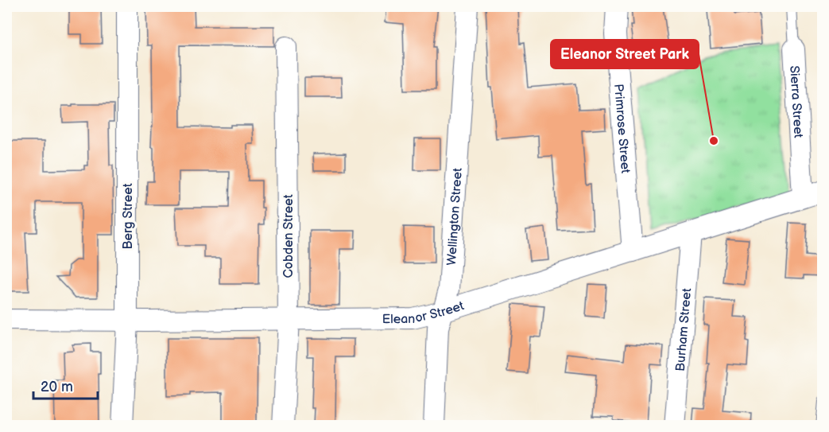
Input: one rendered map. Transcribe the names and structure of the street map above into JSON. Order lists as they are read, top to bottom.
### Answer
{
  "streets": {
    "street": [
      "Sierra Street",
      "Primrose Street",
      "Berg Street",
      "Wellington Street",
      "Cobden Street",
      "Eleanor Street",
      "Burham Street"
    ]
  },
  "crossings": [
    ["Sierra Street", "Eleanor Street"],
    ["Primrose Street", "Eleanor Street"],
    ["Berg Street", "Eleanor Street"],
    ["Wellington Street", "Eleanor Street"],
    ["Cobden Street", "Eleanor Street"],
    ["Eleanor Street", "Burham Street"]
  ],
  "places": ["Eleanor Street Park"],
  "scale_bar": "20 m"
}
